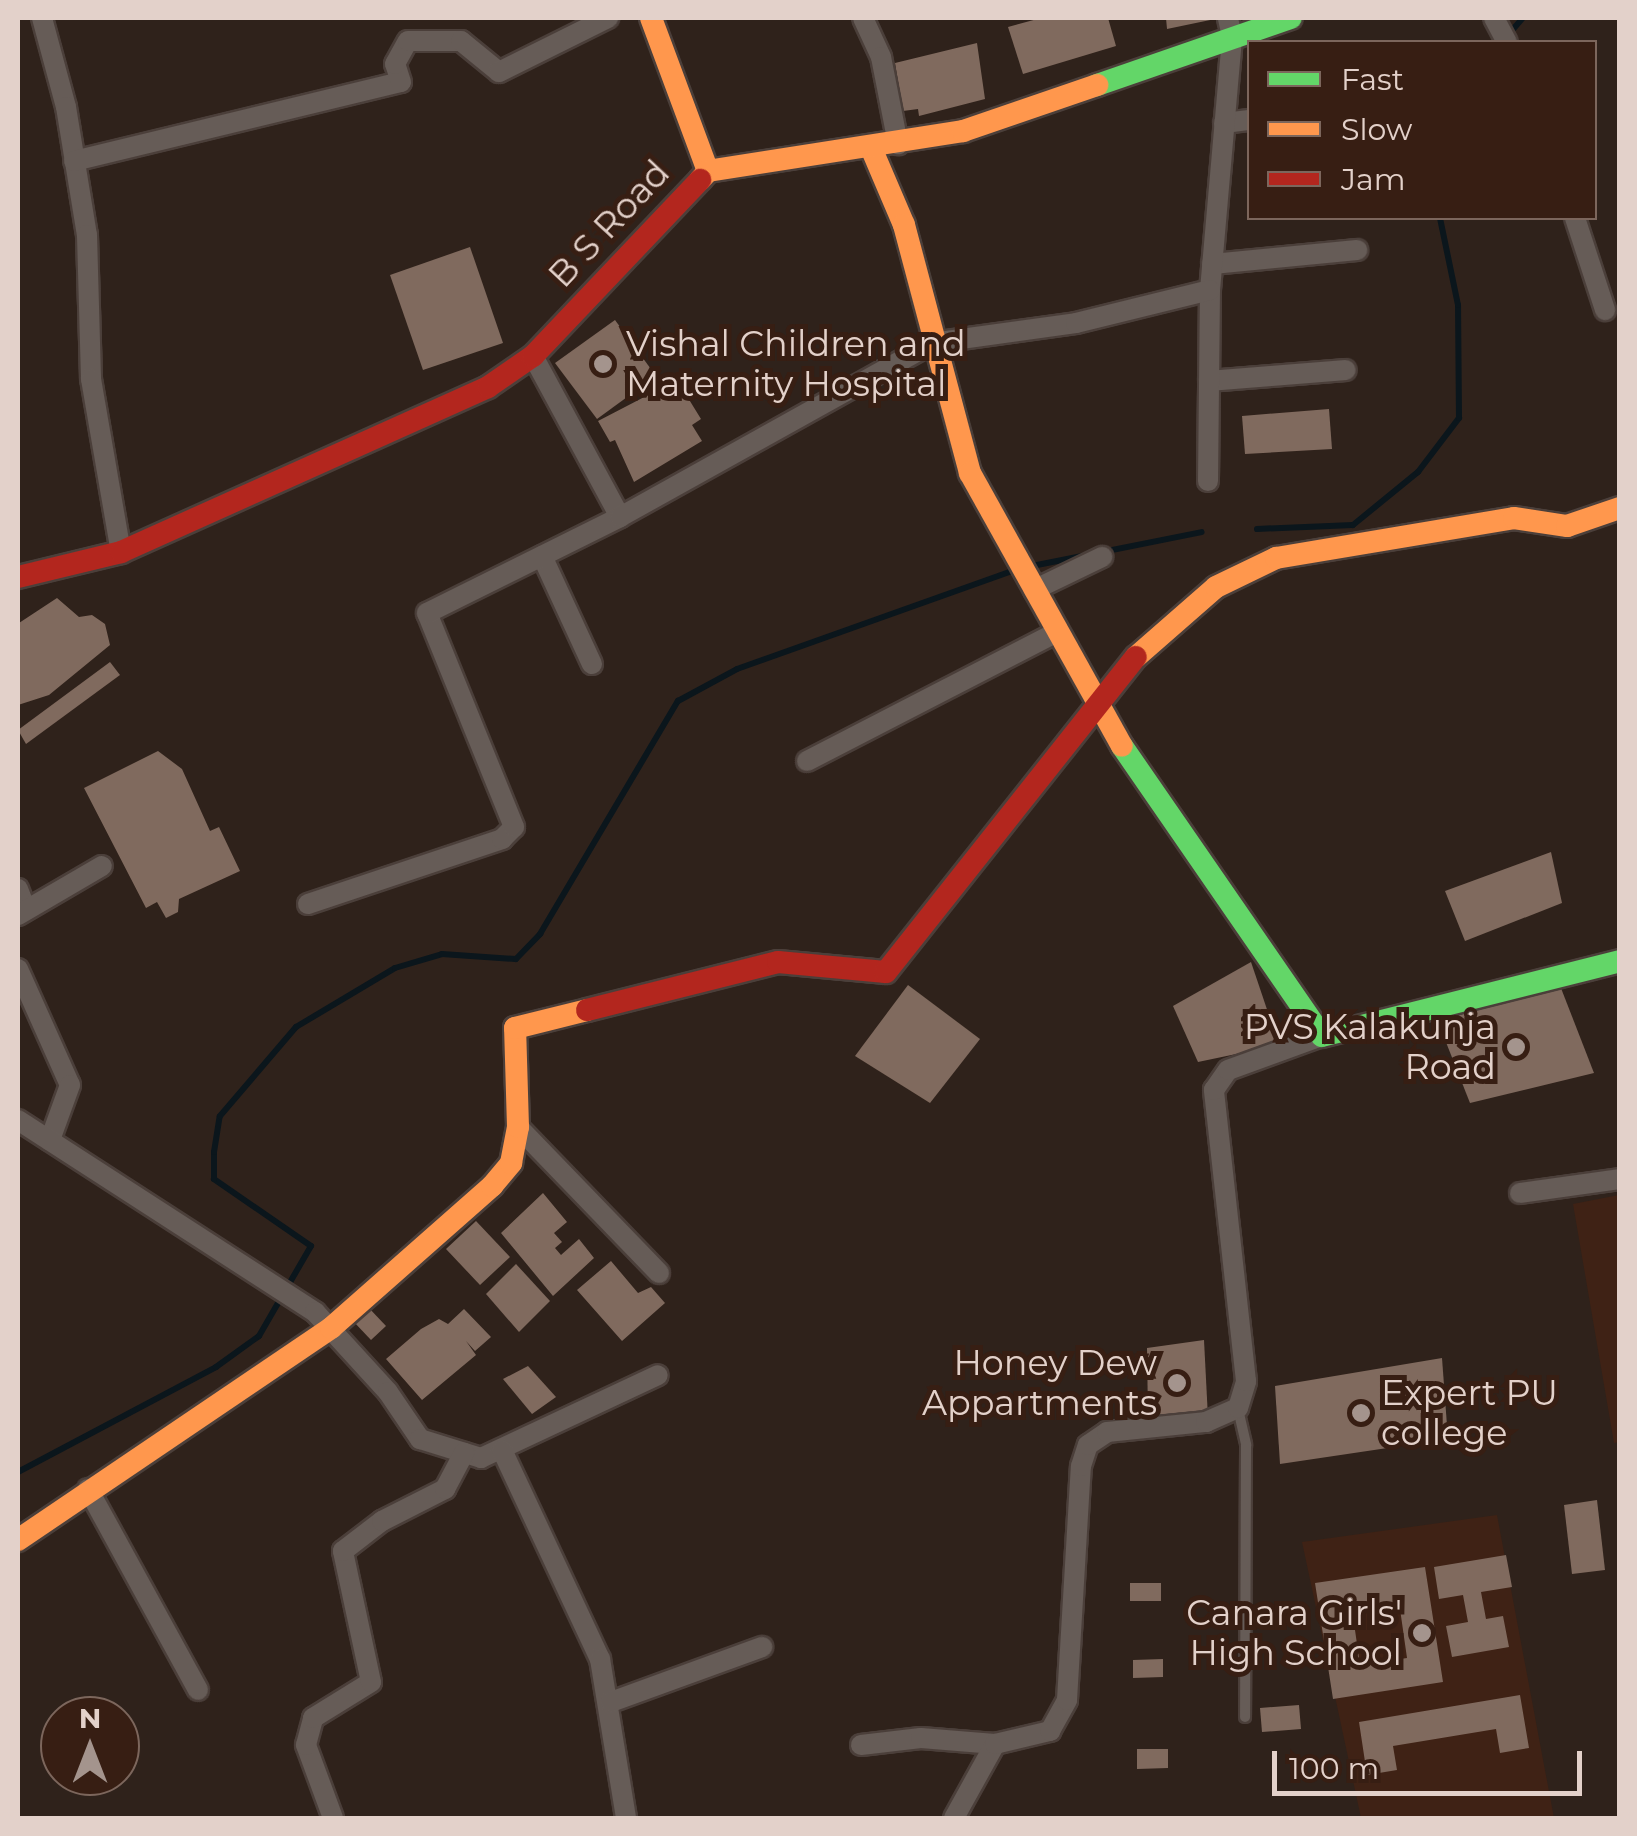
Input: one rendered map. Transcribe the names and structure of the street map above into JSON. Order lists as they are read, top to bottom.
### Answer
{
  "streets": {
    "street": ["B S Road"]
  },
  "places": [
    "Vishal Children and Maternity Hospital",
    "PVS Kalakunja Road",
    "Honey Dew Appartments",
    "Expert PU college",
    "Canara Girls' High School"
  ],
  "legend": ["Fast", "Slow", "Jam"],
  "scale_bar": "100 m",
  "north": "top"
}
